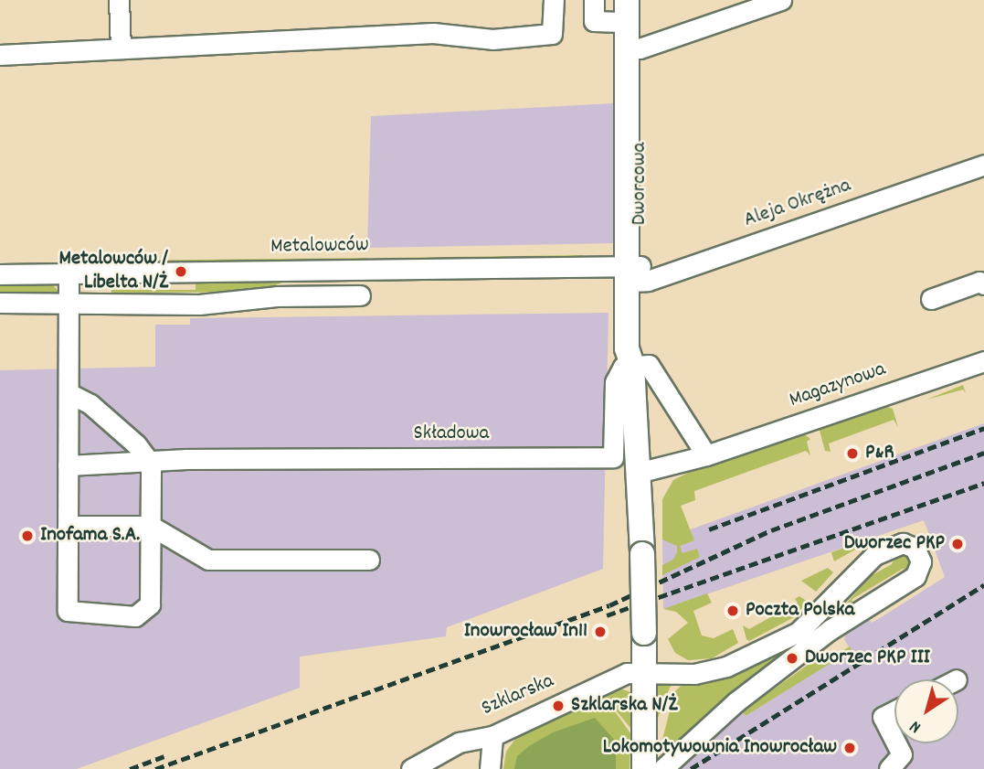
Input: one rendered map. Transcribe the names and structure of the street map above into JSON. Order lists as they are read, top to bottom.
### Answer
{
  "streets": {
    "main road": ["Dworcowa"],
    "street": [
      "Aleja Okrężna",
      "Metalowców",
      "Magazynowa",
      "Składowa",
      "Szklarska"
    ]
  },
  "crossings": [
    ["Dworcowa", "Aleja Okrężna"],
    ["Dworcowa", "Metalowców"],
    ["Dworcowa", "Magazynowa"],
    ["Dworcowa", "Składowa"],
    ["Dworcowa", "Szklarska"],
    ["Aleja Okrężna", "Metalowców"]
  ],
  "places": [
    "Metalowców / Libelta N/Ż",
    "P&R",
    "Inofama S.A.",
    "Dworzec PKP",
    "Poczta Polska",
    "Inowrocław In11",
    "Dworzec PKP III",
    "Szklarska N/Ż",
    "Lokomotywownia Inowrocław"
  ],
  "north": "bottom left"
}
